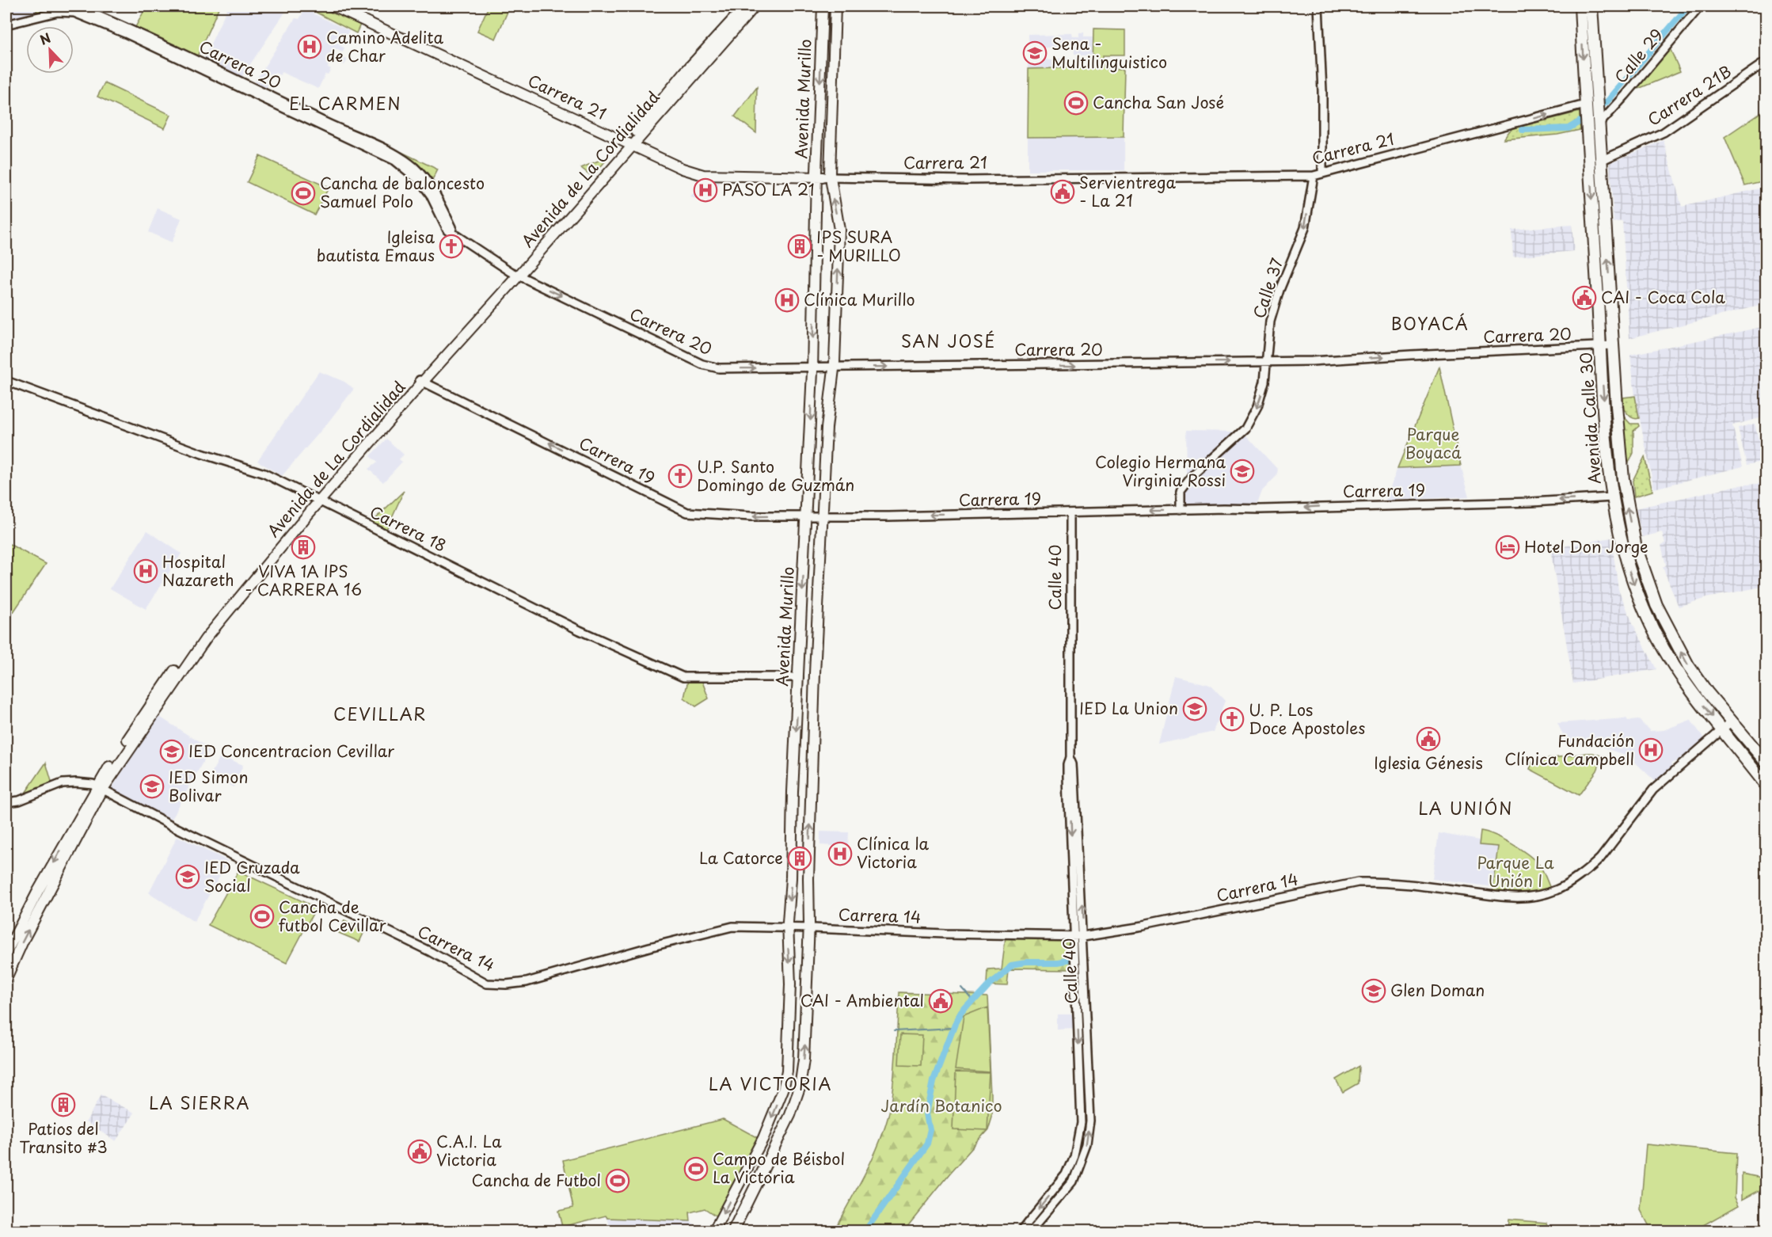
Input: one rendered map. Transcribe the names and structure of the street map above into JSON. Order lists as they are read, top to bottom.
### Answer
{
  "streets": {
    "highway": ["Avenida Calle 30"],
    "main road": ["Carrera 21", "Avenida Murillo", "Avenida de La Cordialidad"],
    "street": [
      "Calle 29",
      "Carrera 20",
      "Carrera 21B",
      "Calle 37",
      "Carrera 19",
      "Carrera 18",
      "Calle 40",
      "Carrera 14"
    ]
  },
  "crossings": [
    ["Calle 29", "Avenida Calle 30"],
    ["Carrera 20", "Avenida Murillo"],
    ["Carrera 20", "Avenida de La Cordialidad"],
    ["Carrera 20", "Calle 37"],
    ["Carrera 20", "Avenida Calle 30"],
    ["Carrera 21B", "Avenida Calle 30"],
    ["Carrera 21", "Avenida Murillo"],
    ["Carrera 21", "Avenida de La Cordialidad"],
    ["Carrera 21", "Calle 37"],
    ["Carrera 21", "Avenida Calle 30"],
    ["Avenida Murillo", "Carrera 19"],
    ["Avenida Murillo", "Carrera 18"],
    ["Avenida Murillo", "Carrera 14"],
    ["Avenida de La Cordialidad", "Carrera 19"],
    ["Avenida de La Cordialidad", "Carrera 18"],
    ["Avenida de La Cordialidad", "Carrera 14"],
    ["Calle 37", "Carrera 19"],
    ["Avenida Calle 30", "Carrera 19"],
    ["Avenida Calle 30", "Carrera 14"],
    ["Carrera 19", "Calle 40"],
    ["Calle 40", "Carrera 14"]
  ],
  "one_way": ["Carrera 20", "Calle 37", "Carrera 19"],
  "districts": [
    "EL CARMEN",
    "BOYACÁ",
    "SAN JOSÉ",
    "CEVILLAR",
    "LA UNIÓN",
    "LA VICTORIA",
    "LA SIERRA"
  ],
  "parks": ["Parque Boyacá", "Parque La Unión I", "Jardín Botanico"],
  "places": {
    "hospital": [
      "Camino Adelita de Char",
      "PASO LA 21",
      "Clínica Murillo",
      "Hospital Nazareth",
      "Fundación Clínica Campbell",
      "Clínica la Victoria"
    ],
    "school or university": [
      "Sena - Multilinguistico",
      "Colegio Hermana Virginia Rossi",
      "IED La Union",
      "IED Concentracion Cevillar",
      "IED Simon Bolivar",
      "IED Cruzada Social",
      "Glen Doman"
    ],
    "sports": [
      "Cancha San José",
      "Cancha de baloncesto Samuel Polo",
      "Cancha de futbol Cevillar",
      "Campo de Béisbol La Victoria",
      "Cancha de Futbol"
    ],
    "public building": [
      "Servientrega - La 21",
      "CAI - Coca Cola",
      "Iglesia Génesis",
      "CAI - Ambiental",
      "C.A.I. La Victoria"
    ],
    "church": ["Igleisa bautista Emaus", "U.P. Santo Domingo de Guzmán", "U. P. Los Doce Apostoles"],
    "building": [
      "IPS SURA - MURILLO",
      "VIVA 1A IPS - CARRERA 16",
      "La Catorce",
      "Patios del Transito #3"
    ],
    "hotel": ["Hotel Don Jorge"]
  },
  "north": "top left"
}
